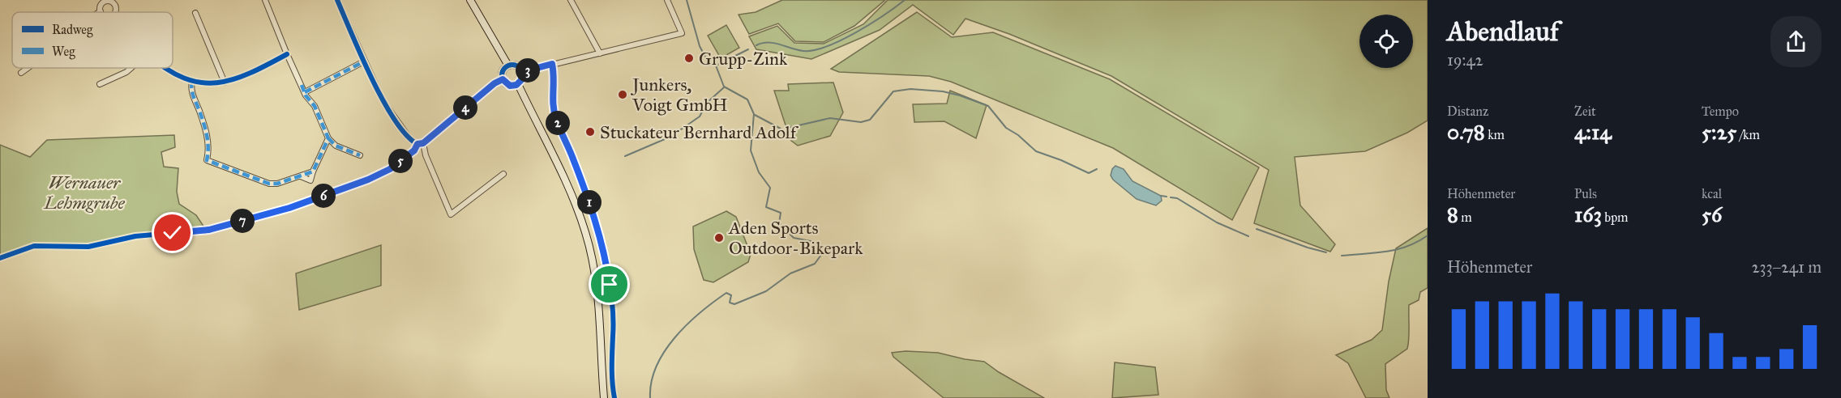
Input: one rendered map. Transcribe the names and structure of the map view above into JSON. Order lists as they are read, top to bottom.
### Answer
{
  "parks": ["Wernauer Lehmgrube"],
  "places": [
    "Grupp-Zink",
    "Junkers, Voigt GmbH",
    "Stuckateur Bernhard Adolf",
    "Aden Sports Outdoor-Bikepark"
  ],
  "legend": ["Radweg", "Weg"],
  "page": {
    "heading": ["Abendlauf", "19:42"],
    "pins": [
      "3",
      "4",
      "2",
      "5",
      "6",
      "1",
      "7"
    ],
    "stats": [
      ["Distanz", "0.78 km"],
      ["Zeit", "4:14"],
      ["Tempo", "5:25 /km"],
      ["Höhenmeter", "8 m"],
      ["Puls", "163 bpm"],
      ["kcal", "56"]
    ],
    "chart": ["Höhenmeter", "233–241 m"]
  }
}
